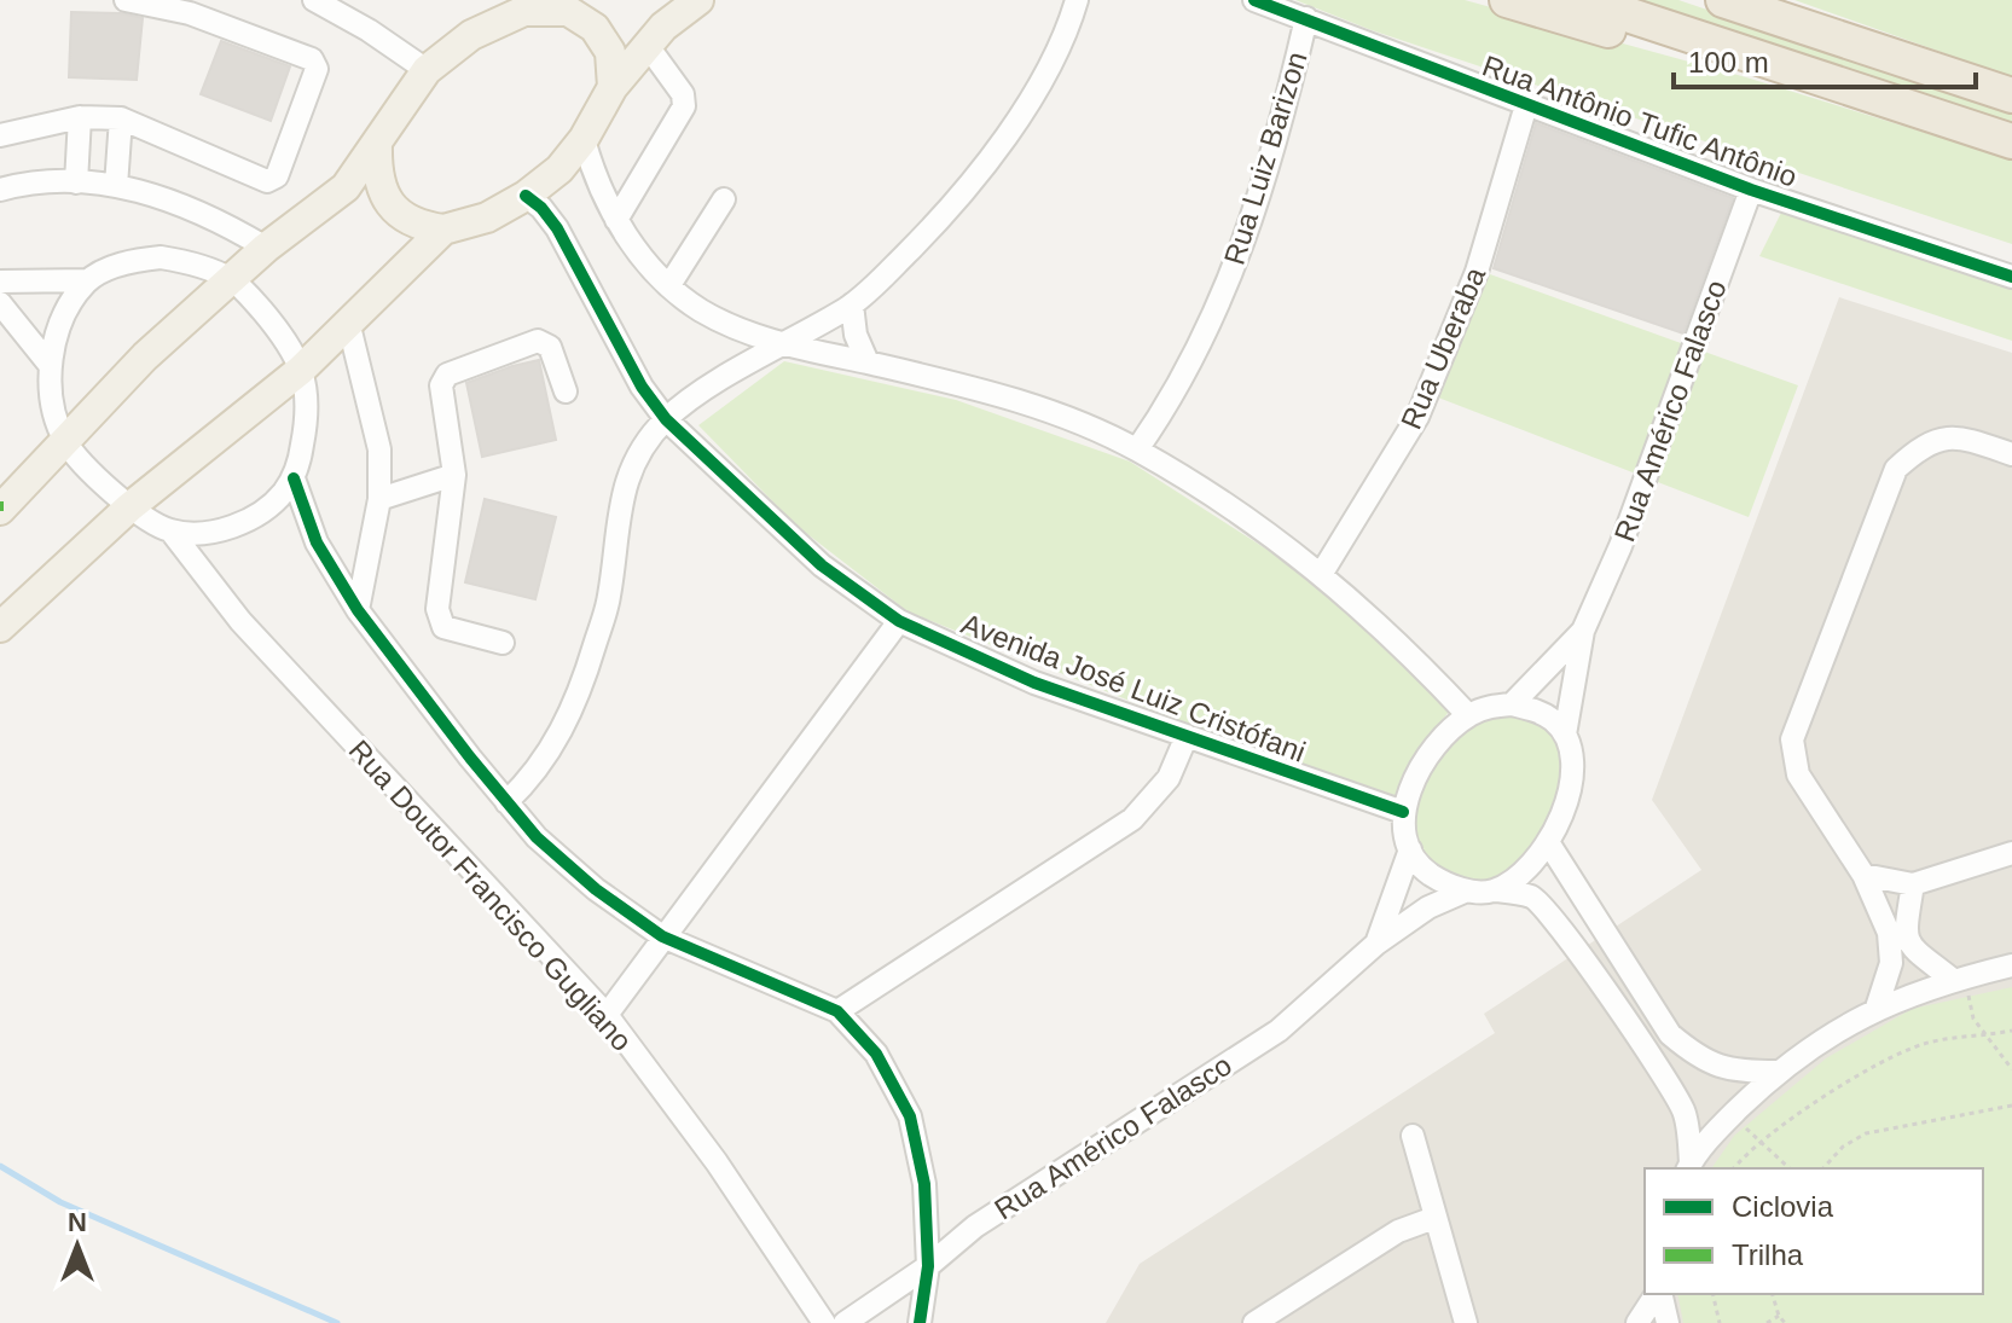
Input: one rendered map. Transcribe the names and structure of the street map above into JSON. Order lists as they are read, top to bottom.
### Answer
{
  "streets": {
    "street": [
      "Rua Antônio Tufic Antônio",
      "Rua Luiz Barizon",
      "Rua Uberaba",
      "Rua Américo Falasco",
      "Avenida José Luiz Cristófani",
      "Rua Doutor Francisco Gugliano"
    ]
  },
  "crossings": [
    ["Rua Antônio Tufic Antônio", "Rua Luiz Barizon"],
    ["Rua Antônio Tufic Antônio", "Rua Uberaba"],
    ["Rua Antônio Tufic Antônio", "Rua Américo Falasco"],
    ["Rua Américo Falasco", "Avenida José Luiz Cristófani"]
  ],
  "legend": ["Ciclovia", "Trilha"],
  "scale_bar": "100 m",
  "north": "top"
}
